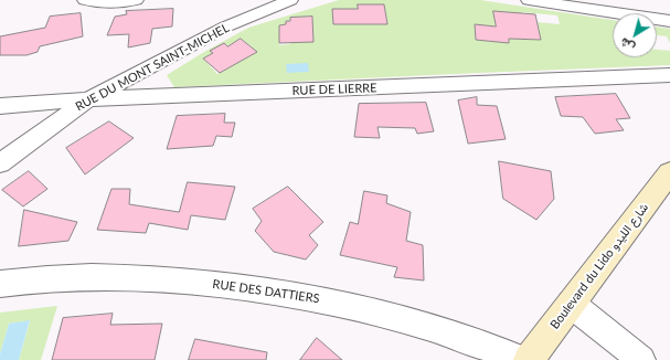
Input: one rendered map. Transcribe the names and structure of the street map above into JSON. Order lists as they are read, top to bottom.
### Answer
{
  "streets": {
    "main road": ["Boulevard du Lido شارع الليدو"],
    "street": ["RUE DU MONT SAINT-MICHEL", "RUE DE LIERRE", "RUE DES DATTIERS"]
  },
  "crossings": [
    ["RUE DU MONT SAINT-MICHEL", "RUE DE LIERRE"]
  ],
  "north": "bottom left"
}
